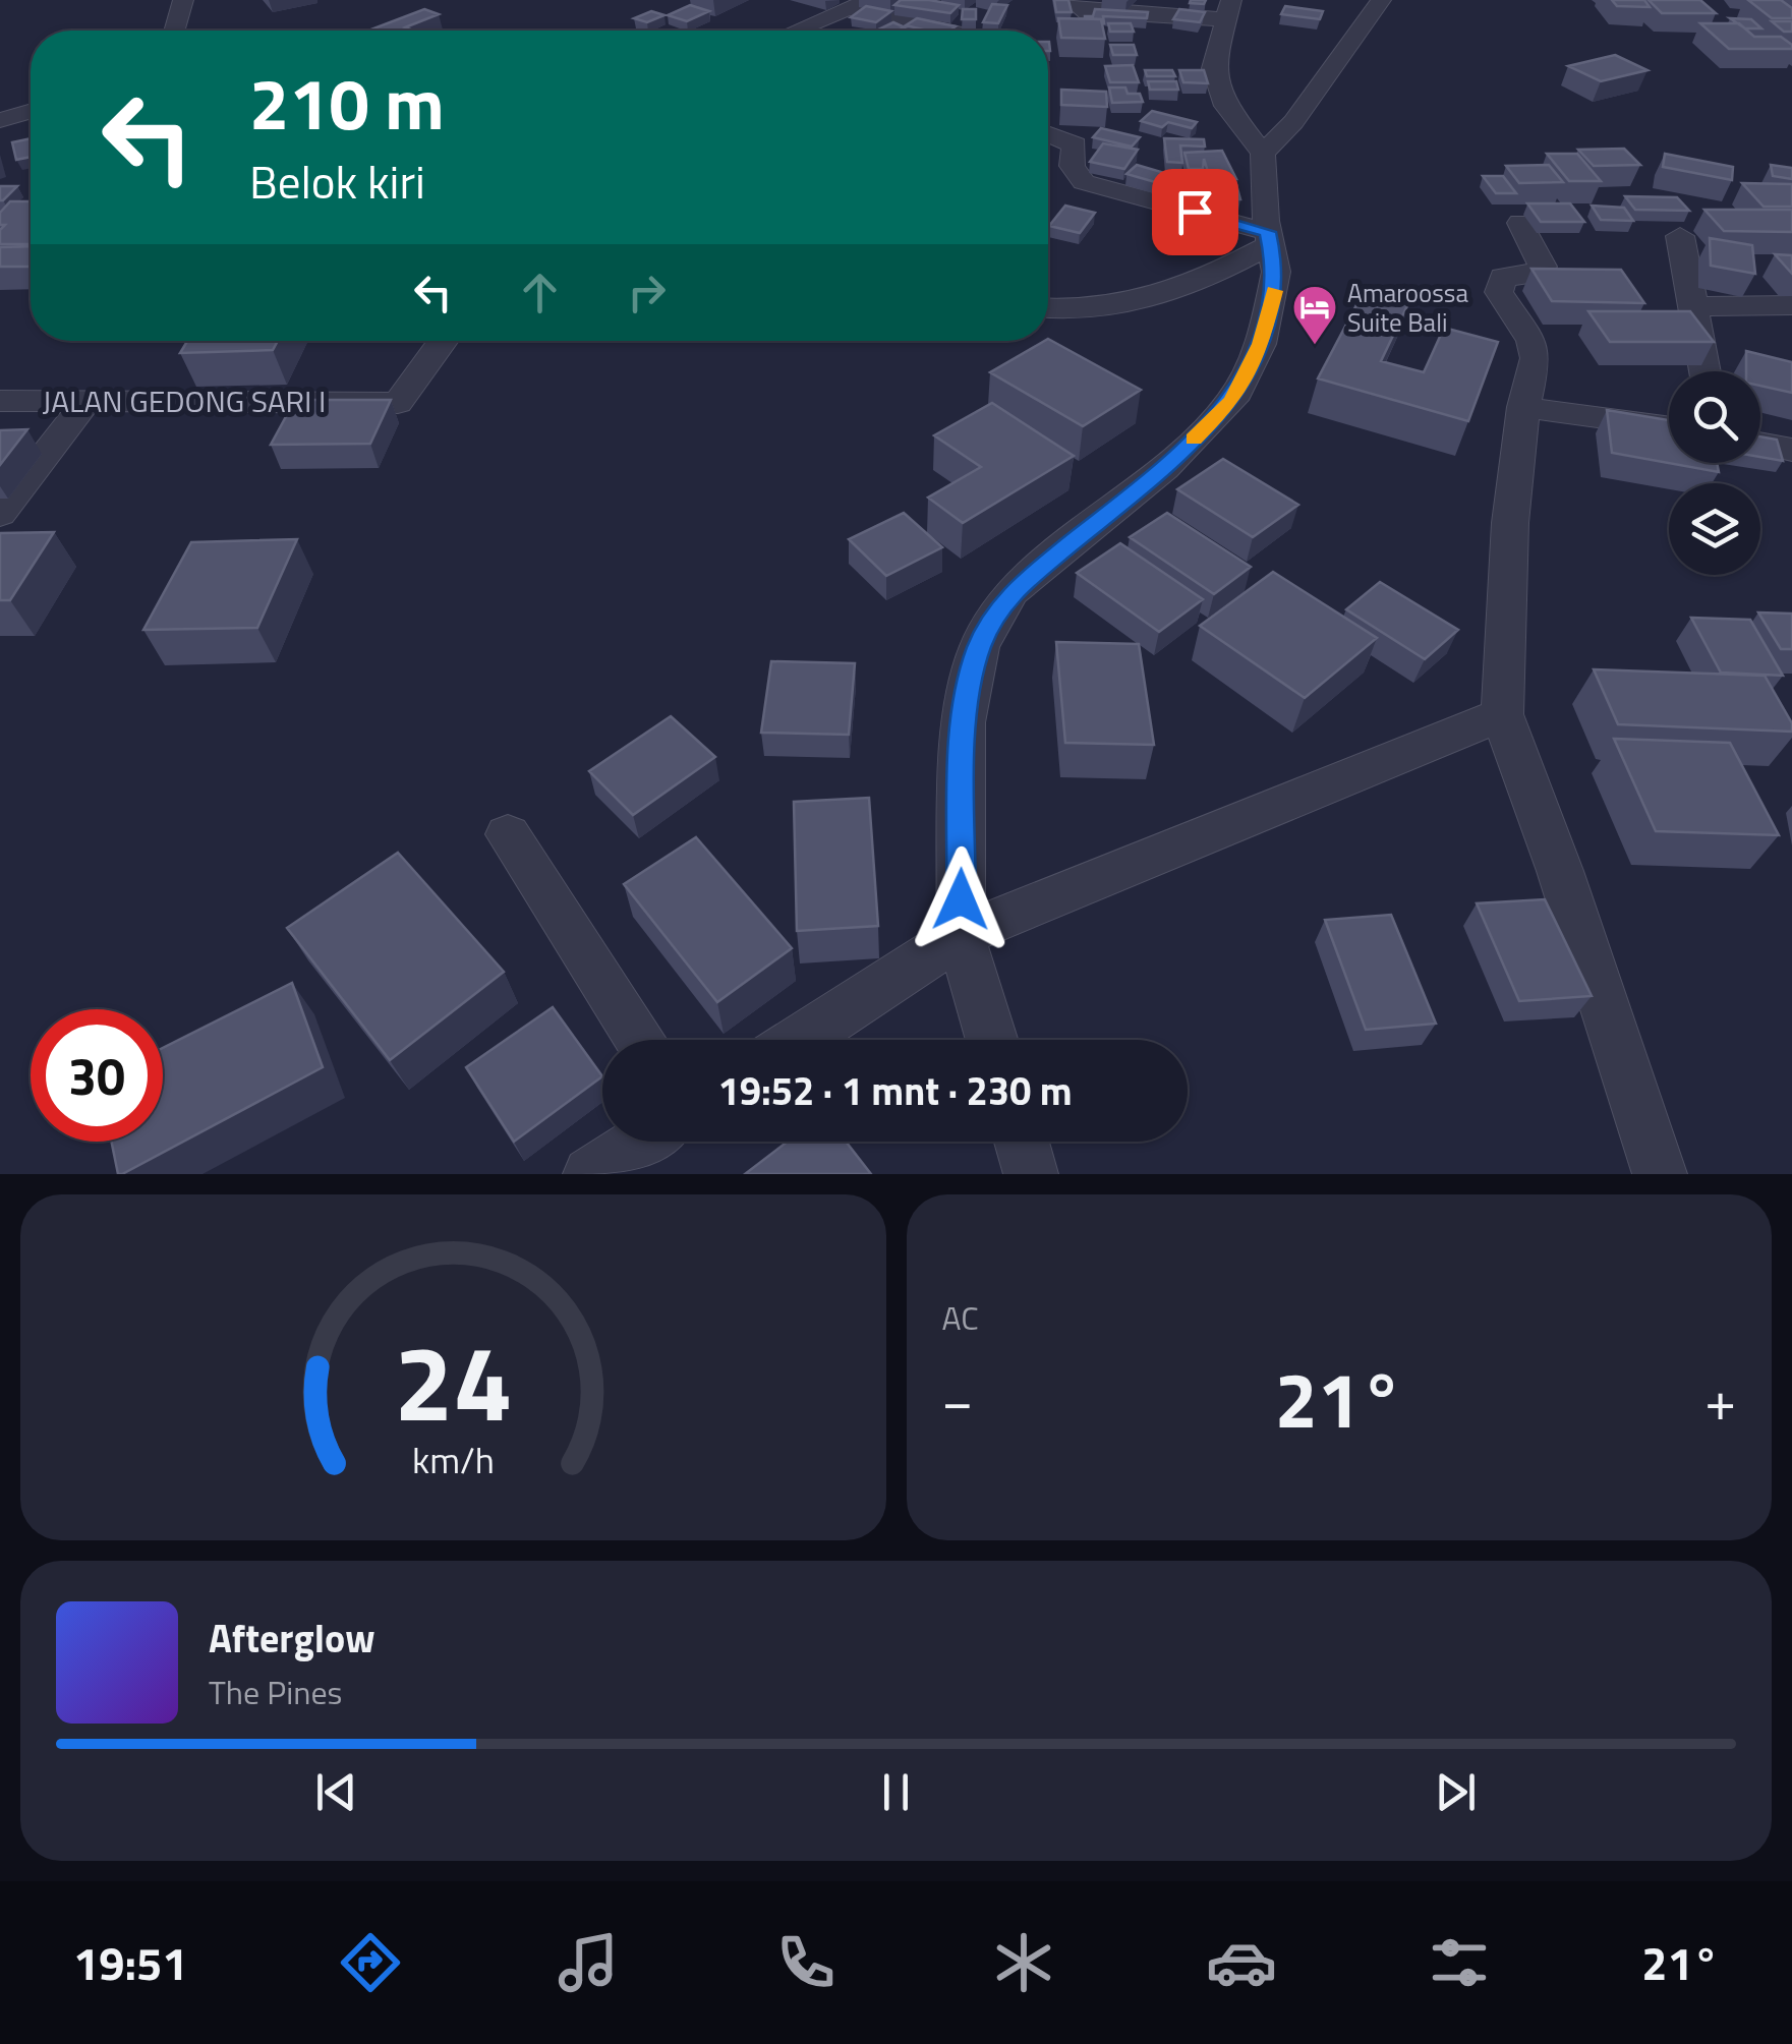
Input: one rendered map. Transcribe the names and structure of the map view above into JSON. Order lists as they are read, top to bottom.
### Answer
{
  "streets": {
    "street": ["JALAN GEDONG SARI I"]
  },
  "places": {
    "hotel": ["Amaroossa Suite Bali"]
  },
  "page": {
    "turn": ["210 m", "Belok kiri"],
    "limit": "30",
    "trip": "19:52 · 1 mnt · 230 m",
    "tile": "AC",
    "heat": ["−", "21°", "+"],
    "song": ["Afterglow", "The Pines"],
    "tabs": ["19:51", "21°"],
    "gauge": ["24", "km/h"]
  }
}
